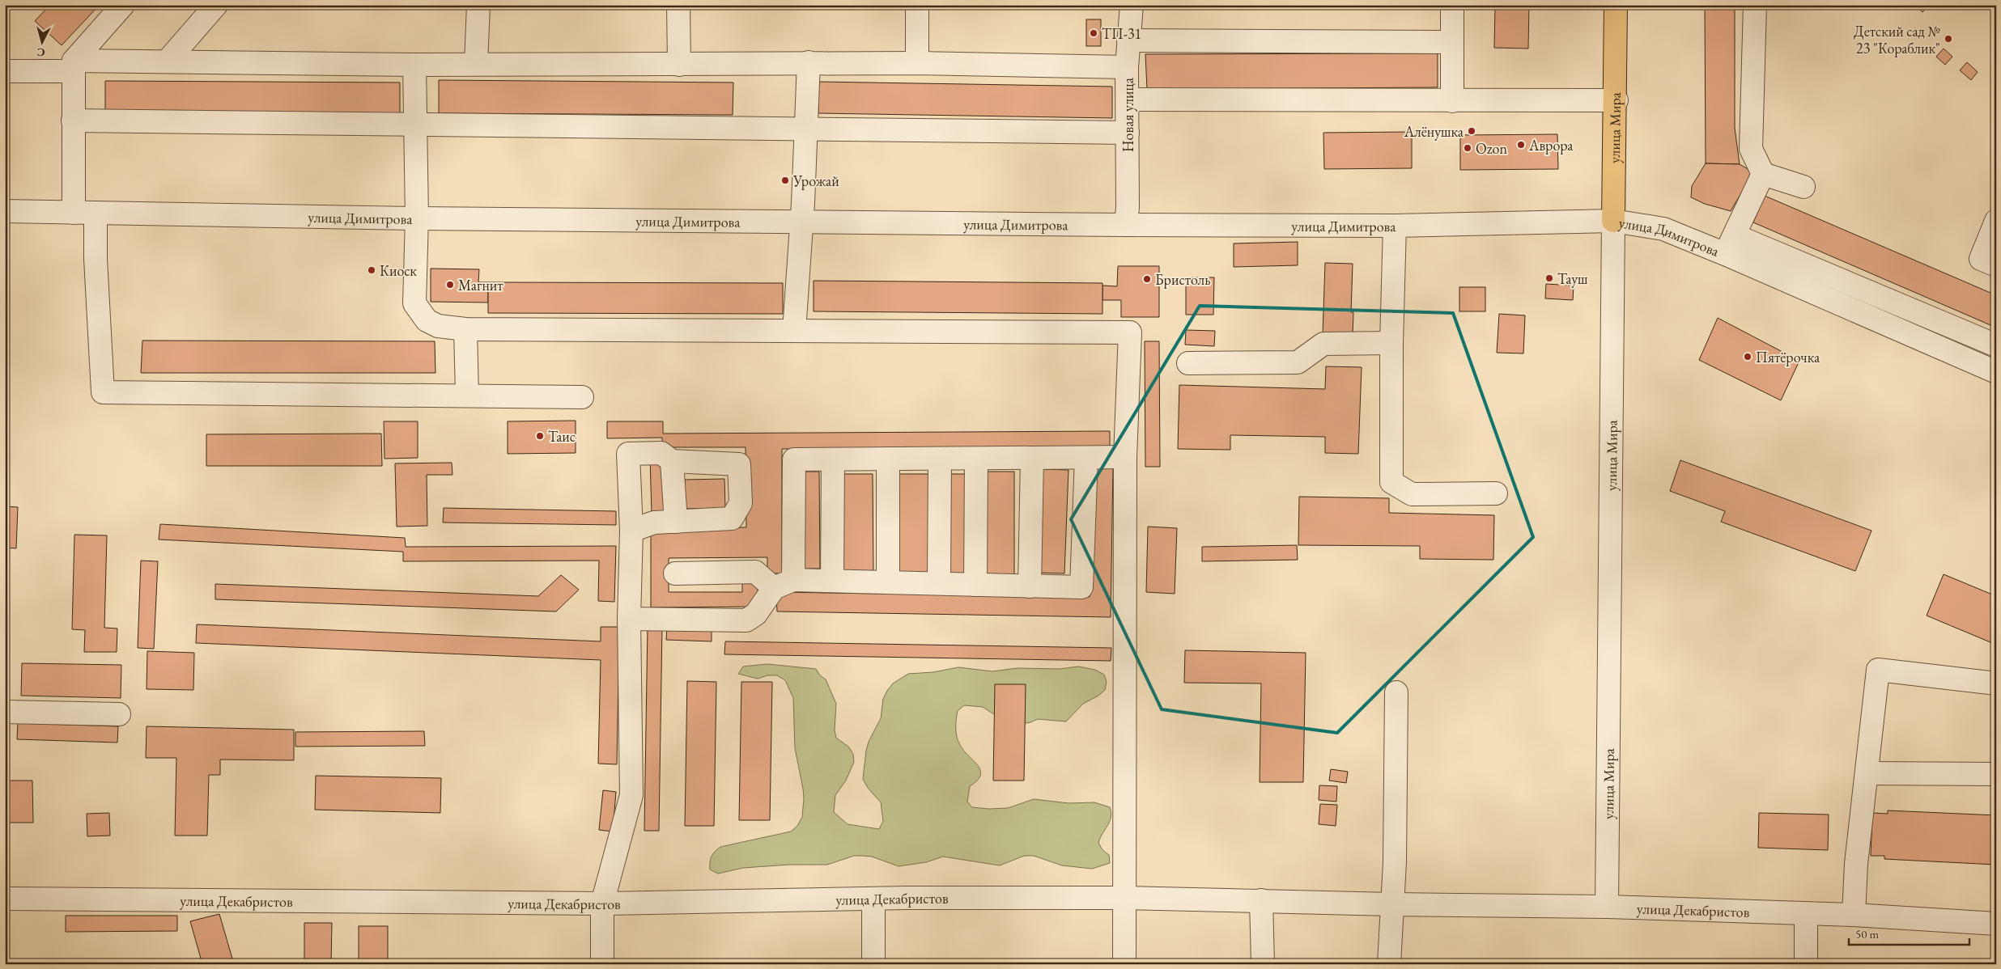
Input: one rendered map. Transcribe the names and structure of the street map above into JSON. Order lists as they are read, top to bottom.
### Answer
{
  "streets": {
    "main road": ["улица Мира"],
    "street": ["Новая улица", "улица Димитрова", "улица Декабристов"]
  },
  "crossings": [
    ["Новая улица", "улица Димитрова"],
    ["улица Мира", "улица Димитрова"],
    ["улица Мира", "улица Декабристов"]
  ],
  "places": [
    "ТП-31",
    "Детский сад № 23 \"Кораблик\"",
    "Алёнушка",
    "Аврора",
    "Ozon",
    "Урожай",
    "Киоск",
    "Тауш",
    "Бристоль",
    "Магнит",
    "Пятёрочка",
    "Таис"
  ],
  "scale_bar": "50 m",
  "north": "bottom"
}
